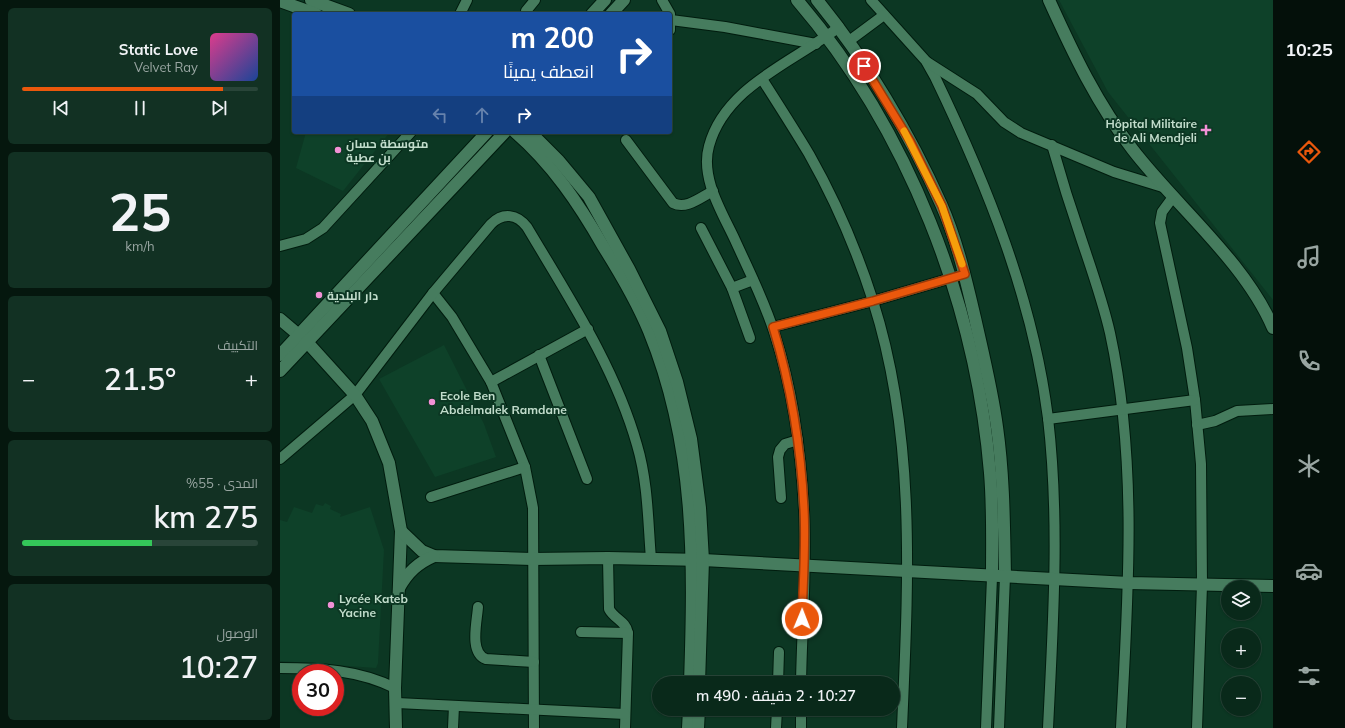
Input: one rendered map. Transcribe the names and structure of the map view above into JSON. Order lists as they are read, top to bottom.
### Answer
{
  "places": {
    "health": ["Hôpital Militaire de Ali Mendjeli"],
    "other": [
      "متوسطة حسان بن عطية",
      "دار البلدية",
      "Ecole Ben Abdelmalek Ramdane",
      "Lycée Kateb Yacine"
    ]
  },
  "page": {
    "tabs": "10:25",
    "turn": ["200 m", "انعطف يمينًا"],
    "song": ["Static Love", "Velvet Ray"],
    "tile": [
      ["25", "km/h"],
      "التكييف",
      ["المدى · 55%", "275 km"],
      ["الوصول", "10:27"]
    ],
    "heat": ["−", "21.5°", "+"],
    "map_buttons": ["+", "−"],
    "limit": "30",
    "trip": "10:27 · 2 دقيقة · 490 m"
  }
}
